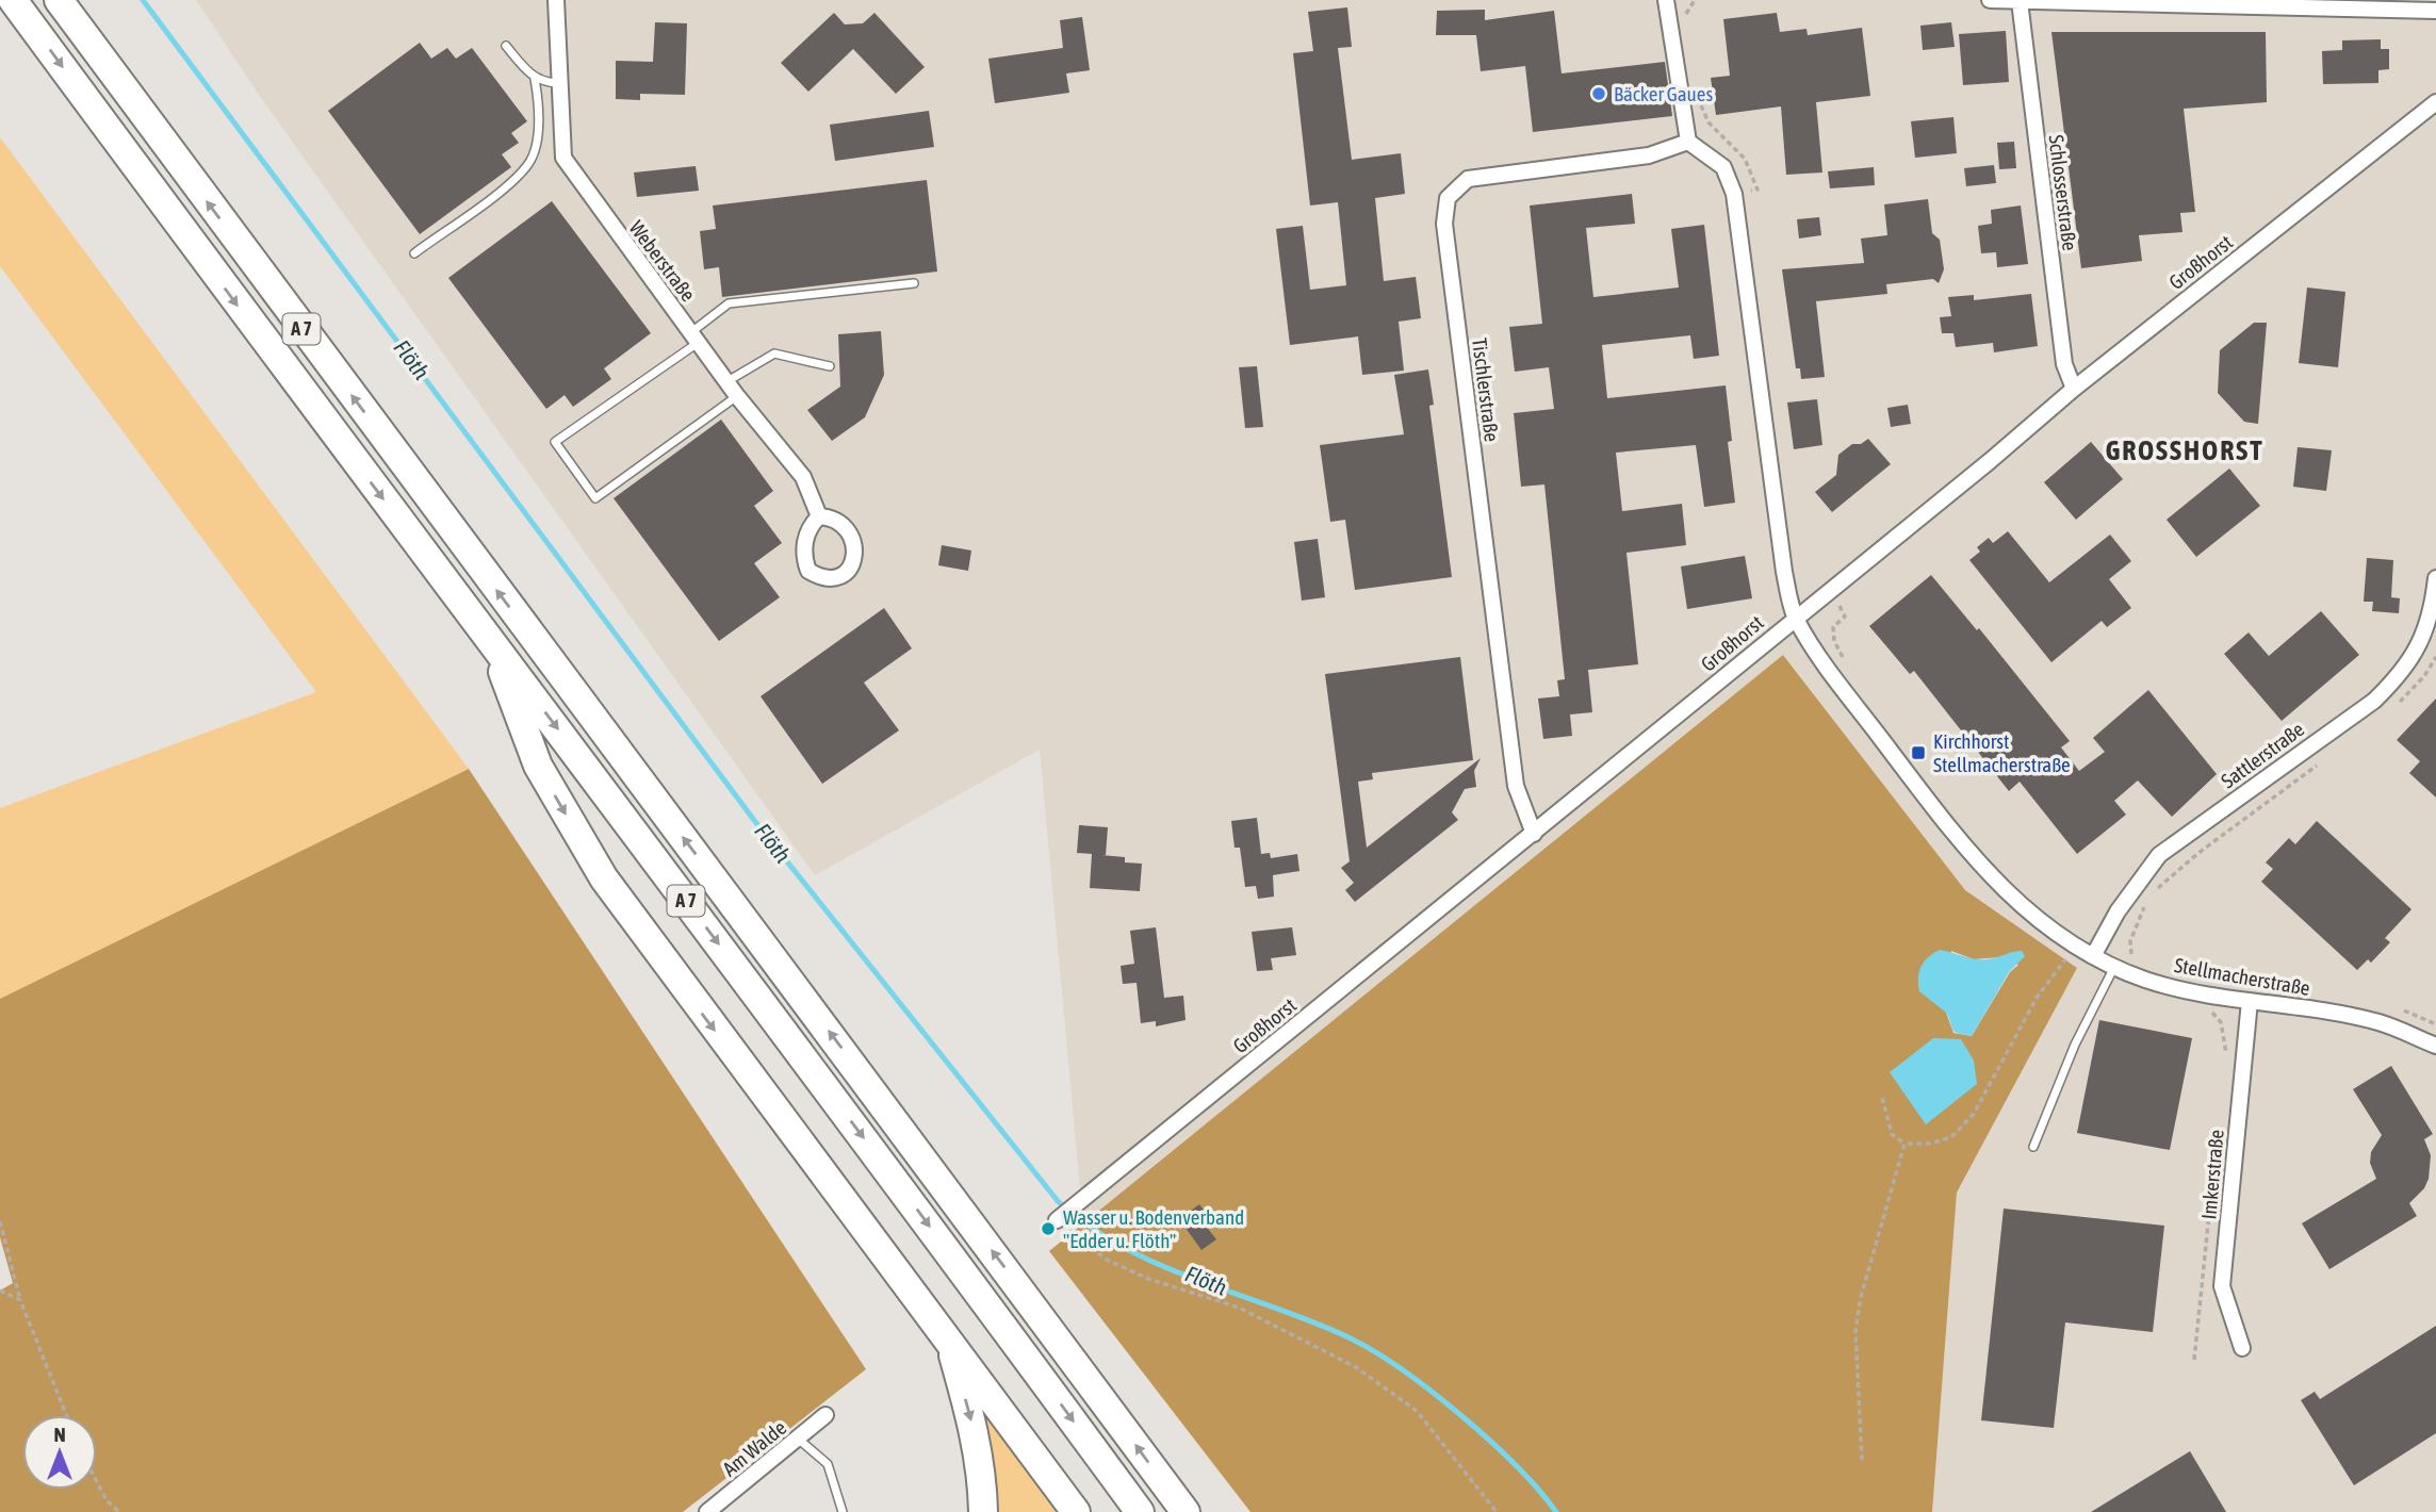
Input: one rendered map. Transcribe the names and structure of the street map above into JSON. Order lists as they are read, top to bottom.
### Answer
{
  "streets": {
    "highway": ["A 7"],
    "street": [
      "Schlosserstraße",
      "Weberstraße",
      "Großhorst",
      "Tischlerstraße",
      "Sattlerstraße",
      "Stellmacherstraße",
      "Imkerstraße",
      "Am Walde"
    ]
  },
  "crossings": [
    ["Schlosserstraße", "Großhorst"],
    ["Großhorst", "Tischlerstraße"],
    ["Großhorst", "Stellmacherstraße"],
    ["Sattlerstraße", "Stellmacherstraße"],
    ["Stellmacherstraße", "Imkerstraße"]
  ],
  "districts": ["GROSSHORST"],
  "water": ["Flöth"],
  "places": {
    "other": ["Bäcker Gaues", "Wasser u. Bodenverband \"Edder u. Flöth\""],
    "transit": ["Kirchhorst Stellmacherstraße"]
  },
  "north": "top"
}
